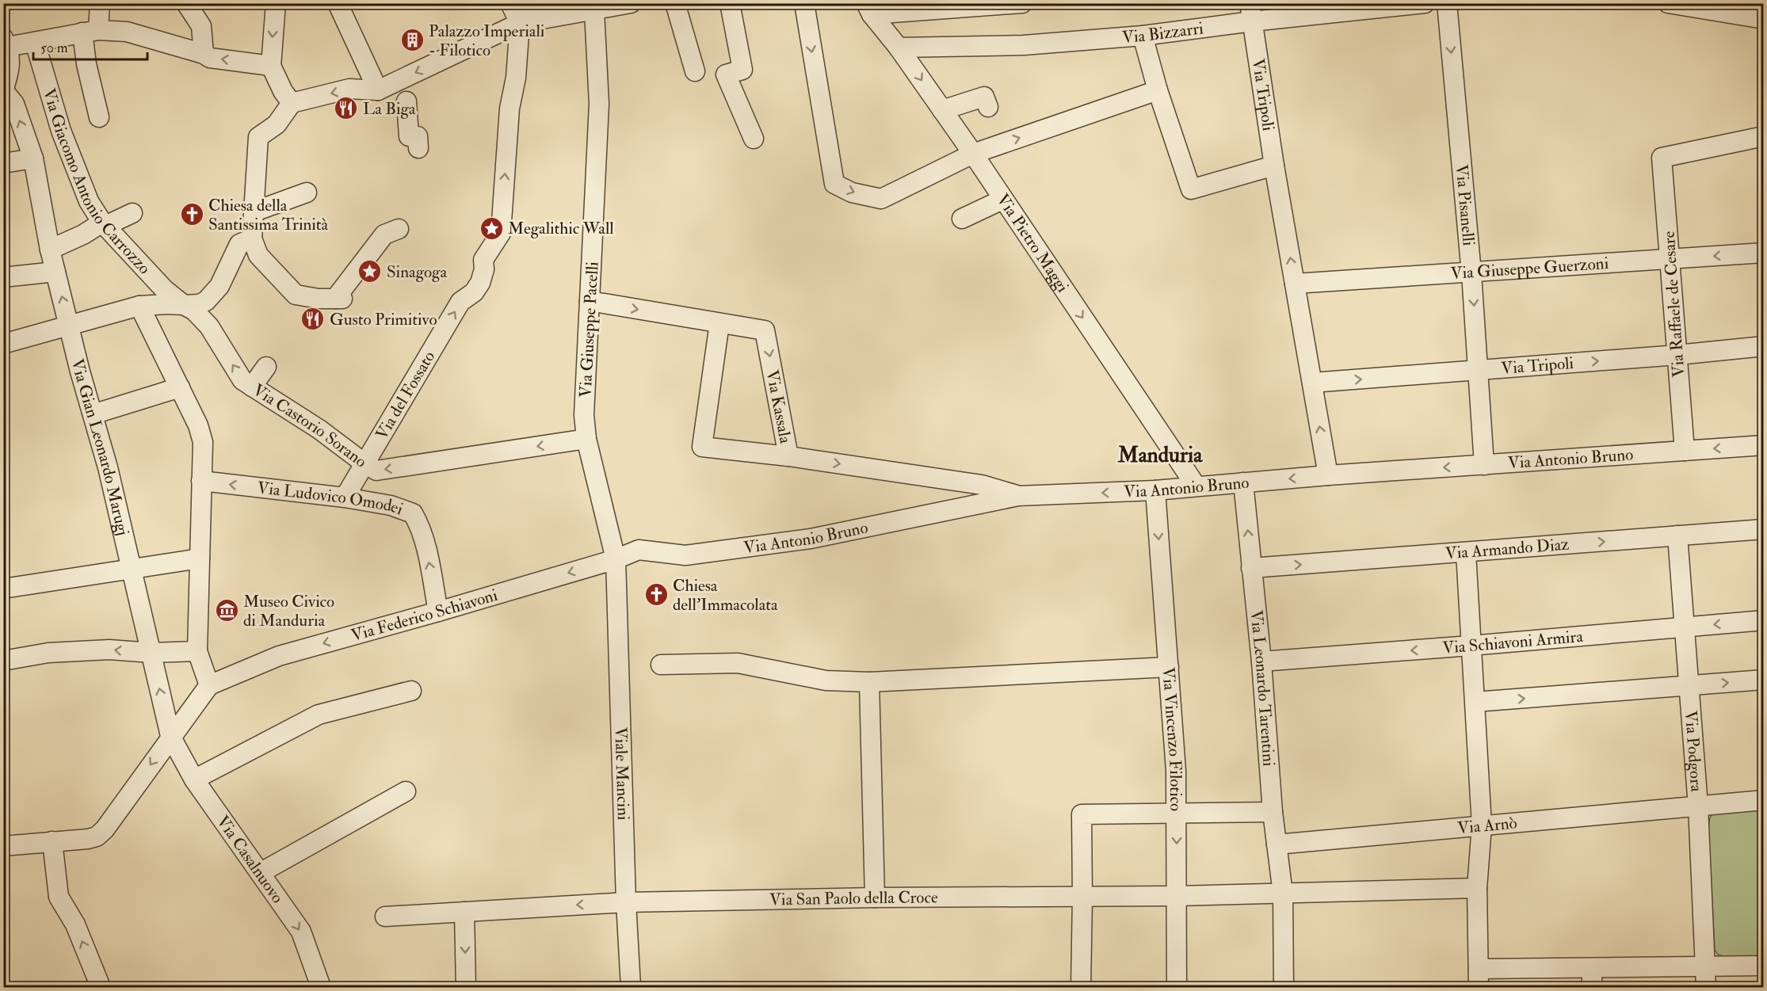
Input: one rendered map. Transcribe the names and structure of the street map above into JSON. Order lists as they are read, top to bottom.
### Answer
{
  "streets": {
    "street": [
      "Via Bizzarri",
      "Via Tripoli",
      "Via Giacomo Antonio Carrozzo",
      "Via Pisanelli",
      "Via Pietro Maggi",
      "Via Giuseppe Guerzoni",
      "Via Raffaele de Cesare",
      "Via Giuseppe Pacelli",
      "Via del Fossato",
      "Via Kassala",
      "Via Castorio Sorano",
      "Via Gian Leonardo Marugj",
      "Via Antonio Bruno",
      "Via Ludovico Omodei",
      "Via Armando Diaz",
      "Via Federico Schiavoni",
      "Via Schiavoni Armira",
      "Via Leonardo Tarentini",
      "Via Vincenzo Filotico",
      "Via Podgora",
      "Viale Mancini",
      "Via Arnò",
      "Via Casalnuovo",
      "Via San Paolo della Croce"
    ]
  },
  "crossings": [
    ["Via Bizzarri", "Via Tripoli"],
    ["Via Bizzarri", "Via Pietro Maggi"],
    ["Via Tripoli", "Via Pisanelli"],
    ["Via Tripoli", "Via Giuseppe Guerzoni"],
    ["Via Tripoli", "Via Raffaele de Cesare"],
    ["Via Tripoli", "Via Antonio Bruno"],
    ["Via Giacomo Antonio Carrozzo", "Via Castorio Sorano"],
    ["Via Pisanelli", "Via Giuseppe Guerzoni"],
    ["Via Pisanelli", "Via Antonio Bruno"],
    ["Via Pietro Maggi", "Via Antonio Bruno"],
    ["Via Giuseppe Guerzoni", "Via Raffaele de Cesare"],
    ["Via Raffaele de Cesare", "Via Antonio Bruno"],
    ["Via Giuseppe Pacelli", "Via Kassala"],
    ["Via Giuseppe Pacelli", "Via Castorio Sorano"],
    ["Via Giuseppe Pacelli", "Via Antonio Bruno"],
    ["Via Giuseppe Pacelli", "Via Federico Schiavoni"],
    ["Via Giuseppe Pacelli", "Viale Mancini"],
    ["Via del Fossato", "Via Castorio Sorano"],
    ["Via del Fossato", "Via Ludovico Omodei"],
    ["Via Kassala", "Via Antonio Bruno"],
    ["Via Gian Leonardo Marugj", "Via Casalnuovo"],
    ["Via Antonio Bruno", "Via Federico Schiavoni"],
    ["Via Antonio Bruno", "Via Leonardo Tarentini"],
    ["Via Antonio Bruno", "Via Vincenzo Filotico"],
    ["Via Antonio Bruno", "Viale Mancini"],
    ["Via Ludovico Omodei", "Via Federico Schiavoni"],
    ["Via Armando Diaz", "Via Leonardo Tarentini"],
    ["Via Armando Diaz", "Via Podgora"],
    ["Via Federico Schiavoni", "Viale Mancini"],
    ["Via Schiavoni Armira", "Via Leonardo Tarentini"],
    ["Via Schiavoni Armira", "Via Podgora"],
    ["Via Leonardo Tarentini", "Via Arnò"],
    ["Via Leonardo Tarentini", "Via San Paolo della Croce"],
    ["Via Vincenzo Filotico", "Via San Paolo della Croce"],
    ["Via Podgora", "Via Arnò"],
    ["Viale Mancini", "Via San Paolo della Croce"]
  ],
  "one_way": [
    "Via Pisanelli",
    "Via Pietro Maggi",
    "Via del Fossato",
    "Via Kassala",
    "Via Castorio Sorano",
    "Via Antonio Bruno",
    "Via Ludovico Omodei",
    "Via Schiavoni Armira",
    "Via Vincenzo Filotico",
    "Via Casalnuovo"
  ],
  "districts": ["Manduria"],
  "places": {
    "building": ["Palazzo Imperiali - Filotico"],
    "restaurant": ["La Biga", "Gusto Primitivo"],
    "church": ["Chiesa della Santissima Trinità", "Chiesa dell'Immacolata"],
    "place": ["Megalithic Wall", "Sinagoga"],
    "museum": ["Museo Civico di Manduria"]
  },
  "scale_bar": "50 m"
}
